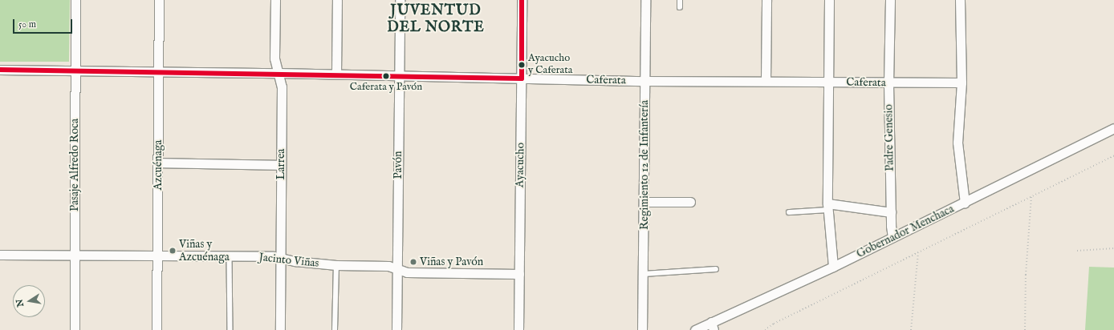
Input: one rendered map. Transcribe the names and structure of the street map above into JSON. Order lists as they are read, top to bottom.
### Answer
{
  "streets": {
    "street": [
      "Caferata",
      "Padre Genesio",
      "Larrea",
      "Pasaje Alfredo Roca",
      "Azcuénaga",
      "Pavón",
      "Ayacucho",
      "Regimiento 12 de Infantería",
      "Gobernador Menchaca",
      "Jacinto Viñas"
    ]
  },
  "crossings": [
    ["Caferata", "Padre Genesio"],
    ["Caferata", "Larrea"],
    ["Caferata", "Pasaje Alfredo Roca"],
    ["Caferata", "Azcuénaga"],
    ["Caferata", "Pavón"],
    ["Caferata", "Ayacucho"],
    ["Caferata", "Regimiento 12 de Infantería"],
    ["Padre Genesio", "Gobernador Menchaca"],
    ["Larrea", "Jacinto Viñas"],
    ["Pasaje Alfredo Roca", "Jacinto Viñas"],
    ["Azcuénaga", "Jacinto Viñas"],
    ["Pavón", "Jacinto Viñas"],
    ["Ayacucho", "Jacinto Viñas"]
  ],
  "districts": ["JUVENTUD DEL NORTE"],
  "places": [
    "Ayacucho y Caferata",
    "Caferata y Pavón",
    "Viñas y Azcuénaga",
    "Viñas y Pavón"
  ],
  "scale_bar": "50 m",
  "north": "left"
}
